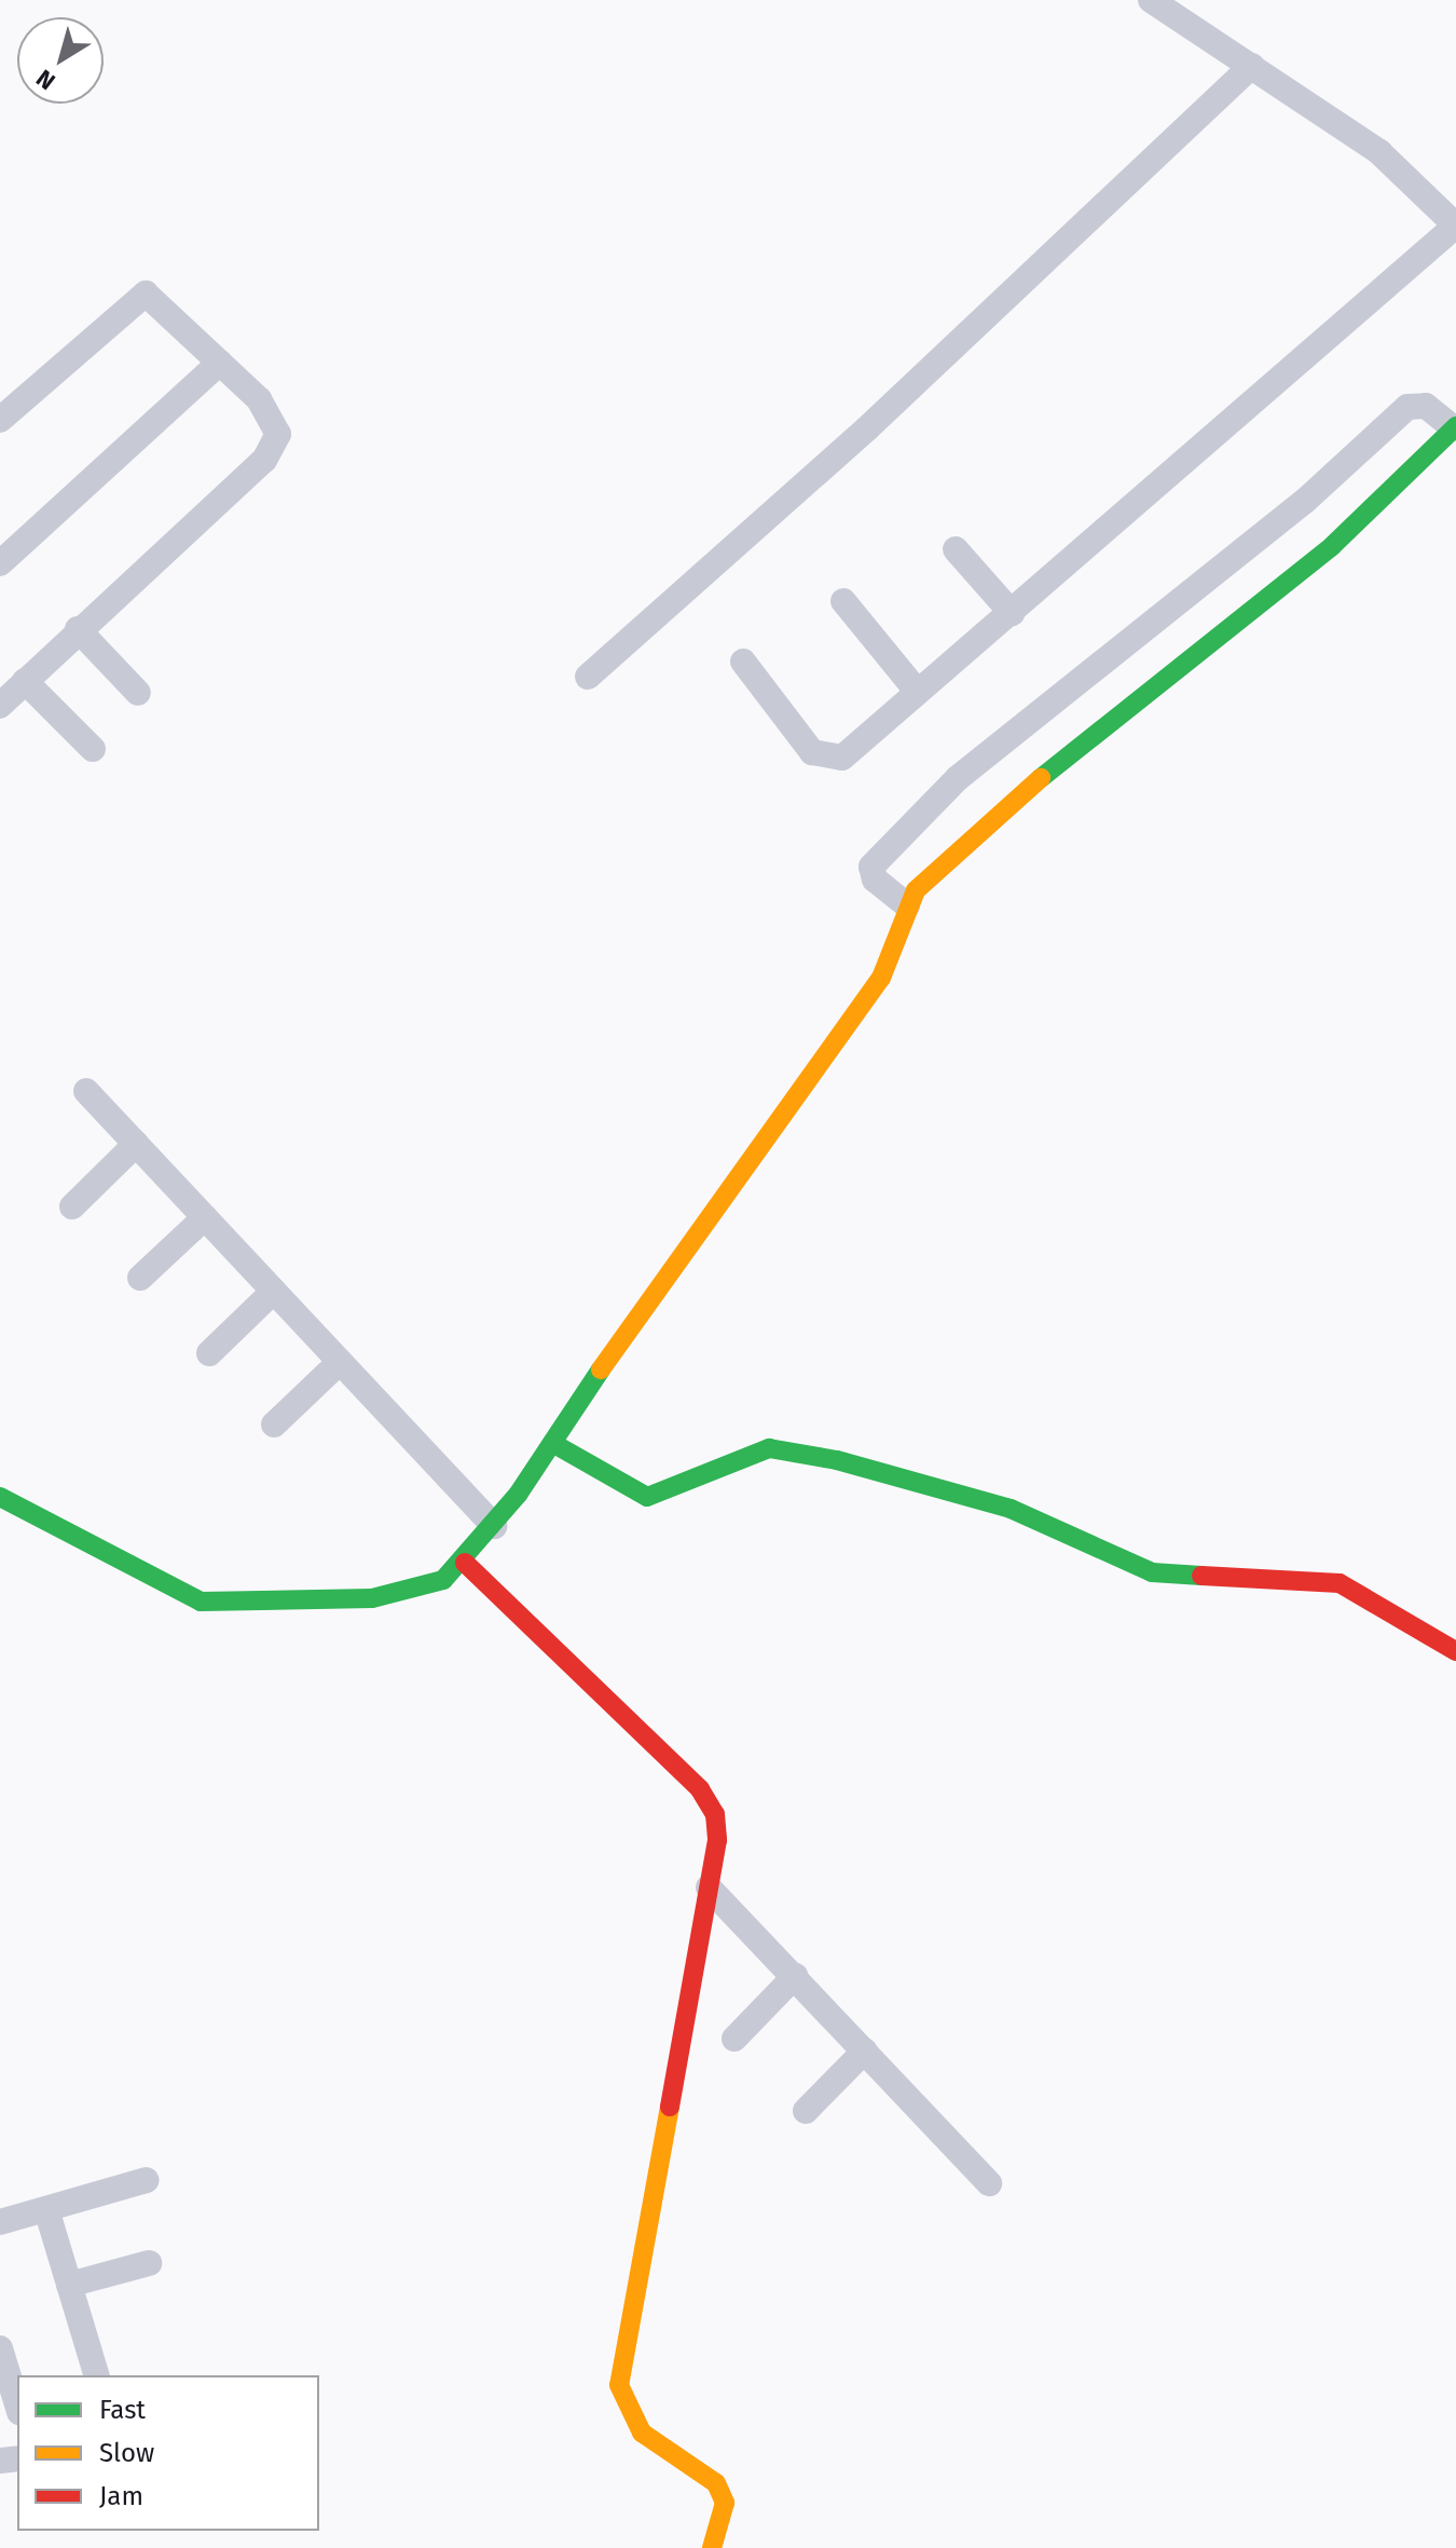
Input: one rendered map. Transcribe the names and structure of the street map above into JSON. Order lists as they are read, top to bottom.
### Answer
{
  "legend": ["Fast", "Slow", "Jam"],
  "north": "bottom left"
}
